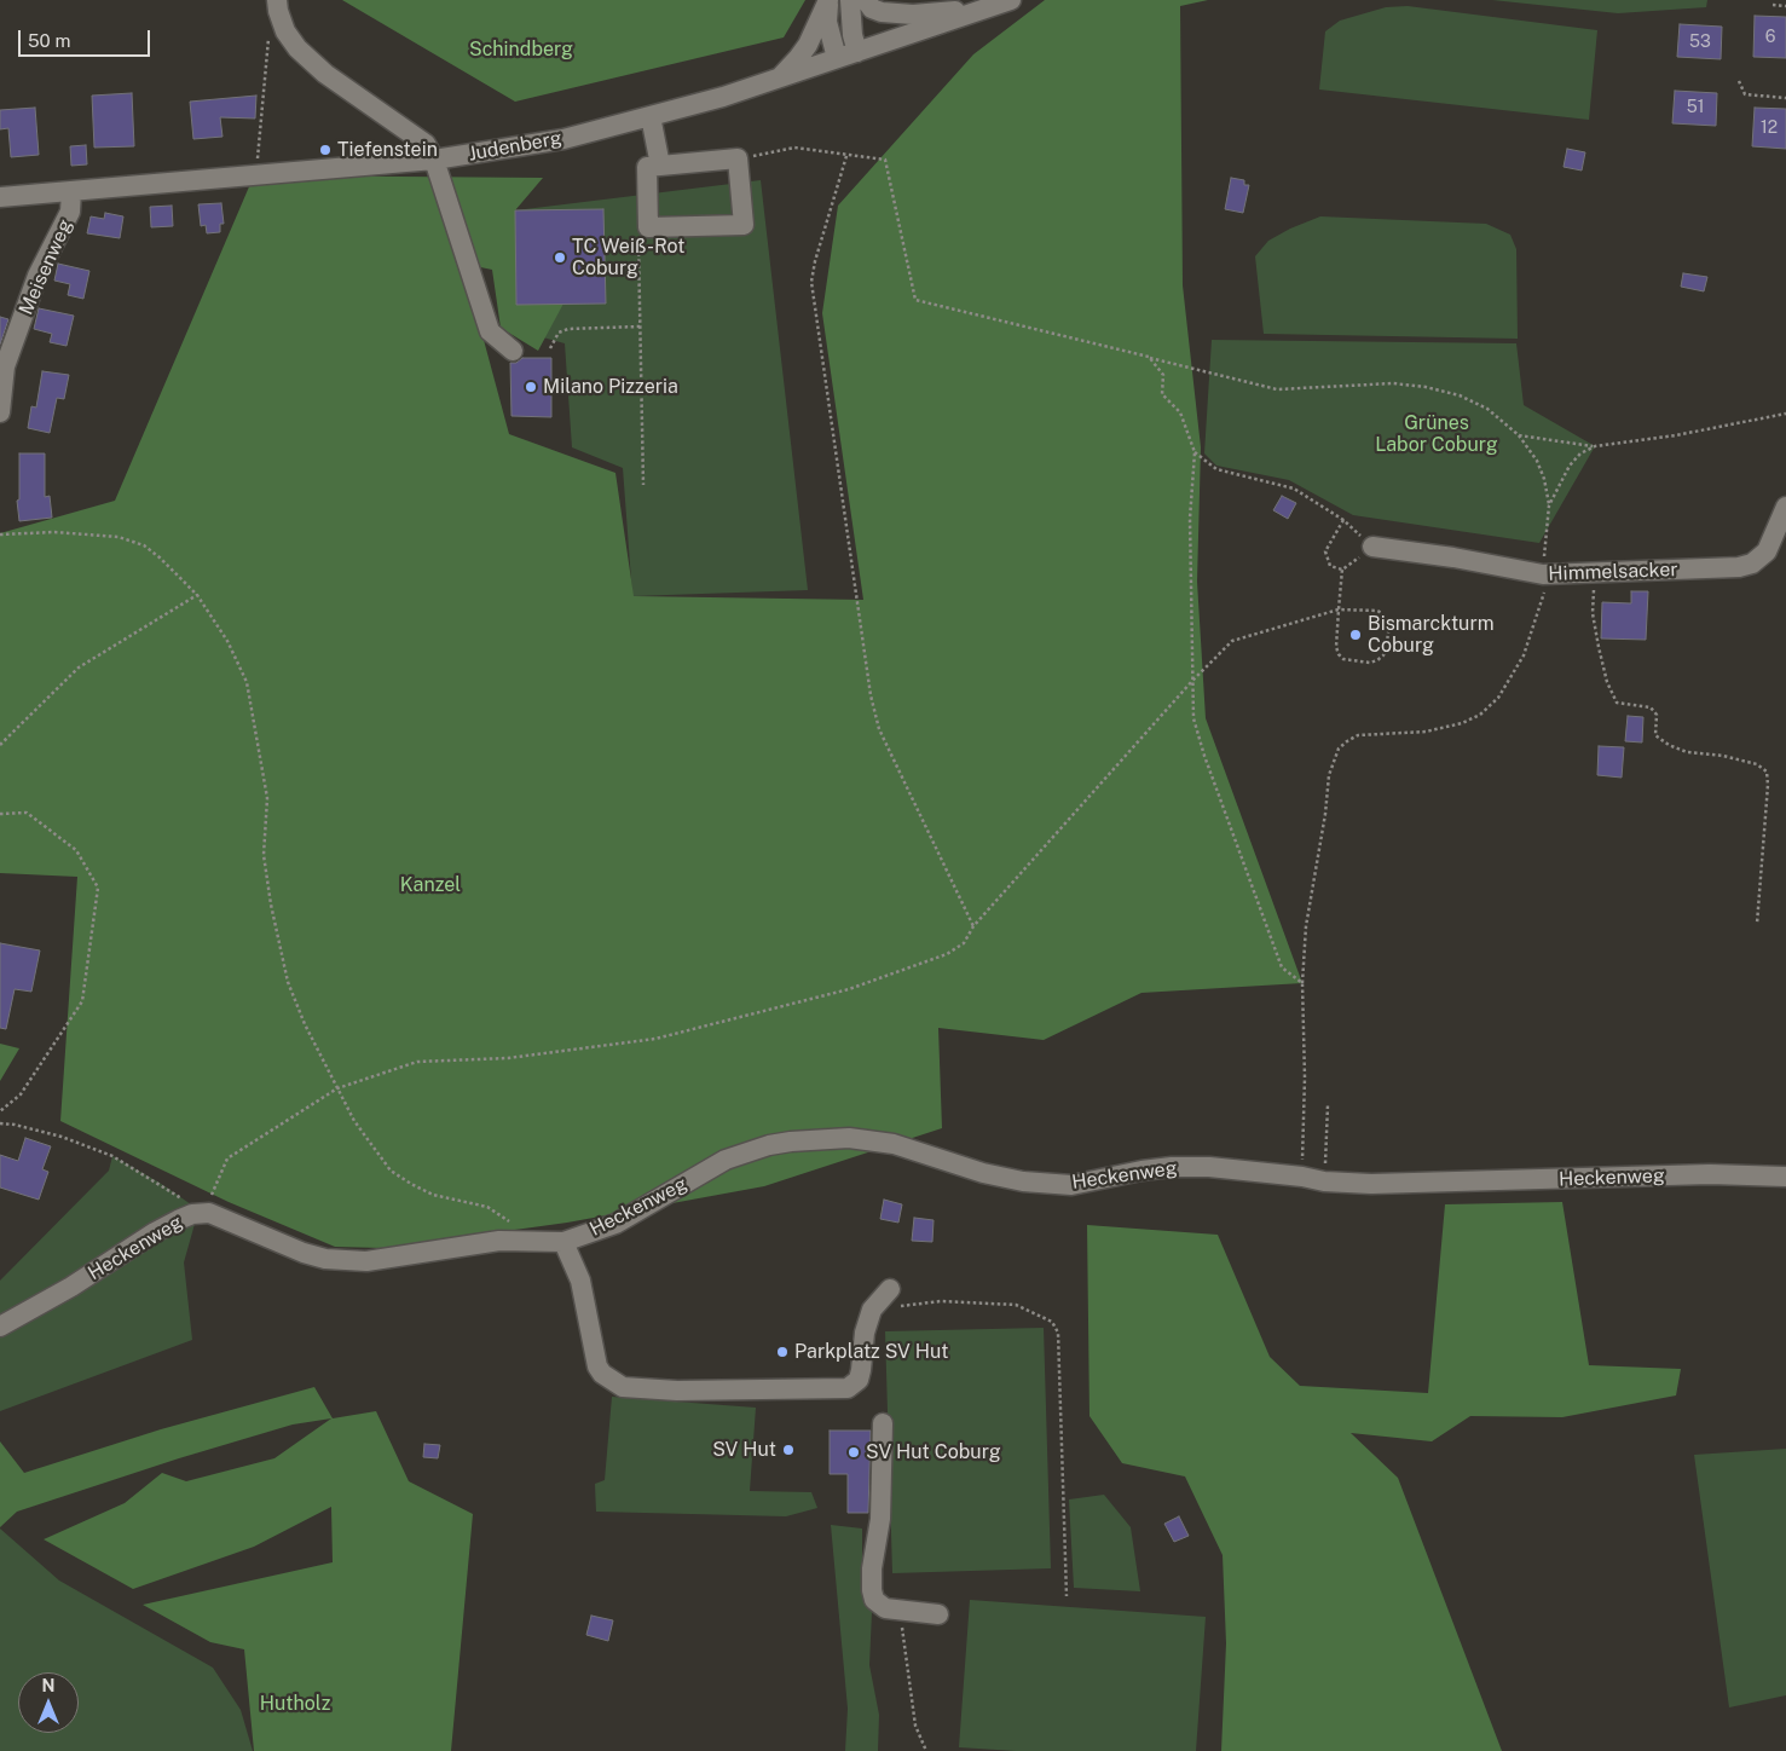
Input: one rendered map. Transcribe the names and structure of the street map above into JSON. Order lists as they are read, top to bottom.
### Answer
{
  "streets": {
    "street": [
      "Judenberg",
      "Meisenweg",
      "Himmelsacker",
      "Heckenweg"
    ]
  },
  "crossings": [
    ["Judenberg", "Meisenweg"]
  ],
  "parks": [
    "Schindberg",
    "Grünes Labor Coburg",
    "Kanzel",
    "Hutholz"
  ],
  "places": [
    "Tiefenstein",
    "TC Weiß-Rot Coburg",
    "Milano Pizzeria",
    "Bismarckturm Coburg",
    "Parkplatz SV Hut",
    "SV Hut",
    "SV Hut Coburg"
  ],
  "house_numbers": [
    "6",
    "53",
    "51",
    "12"
  ],
  "scale_bar": "50 m",
  "north": "top"
}
